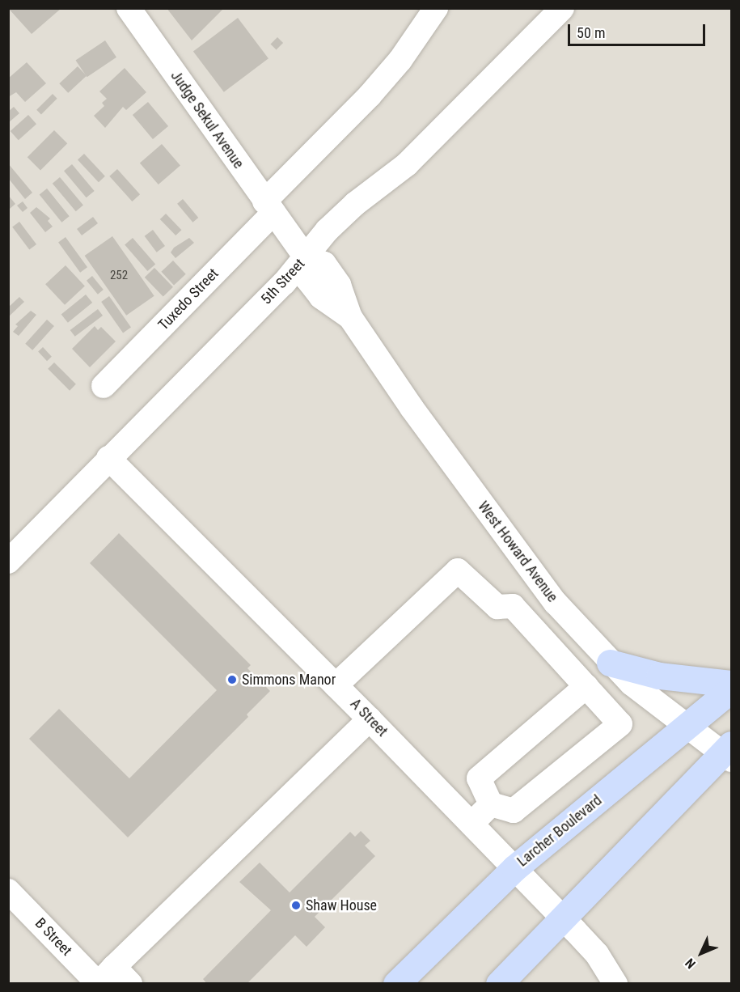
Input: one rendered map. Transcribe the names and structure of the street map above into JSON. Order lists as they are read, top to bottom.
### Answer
{
  "streets": {
    "main road": ["Larcher Boulevard"],
    "street": [
      "Judge Sekul Avenue",
      "5th Street",
      "Tuxedo Street",
      "West Howard Avenue",
      "A Street",
      "B Street"
    ]
  },
  "crossings": [
    ["Judge Sekul Avenue", "Tuxedo Street"],
    ["Judge Sekul Avenue", "West Howard Avenue"],
    ["5th Street", "West Howard Avenue"],
    ["5th Street", "A Street"],
    ["Tuxedo Street", "West Howard Avenue"],
    ["West Howard Avenue", "Larcher Boulevard"],
    ["A Street", "Larcher Boulevard"]
  ],
  "places": ["Simmons Manor", "Shaw House"],
  "house_numbers": ["252"],
  "scale_bar": "50 m",
  "north": "bottom left"
}
